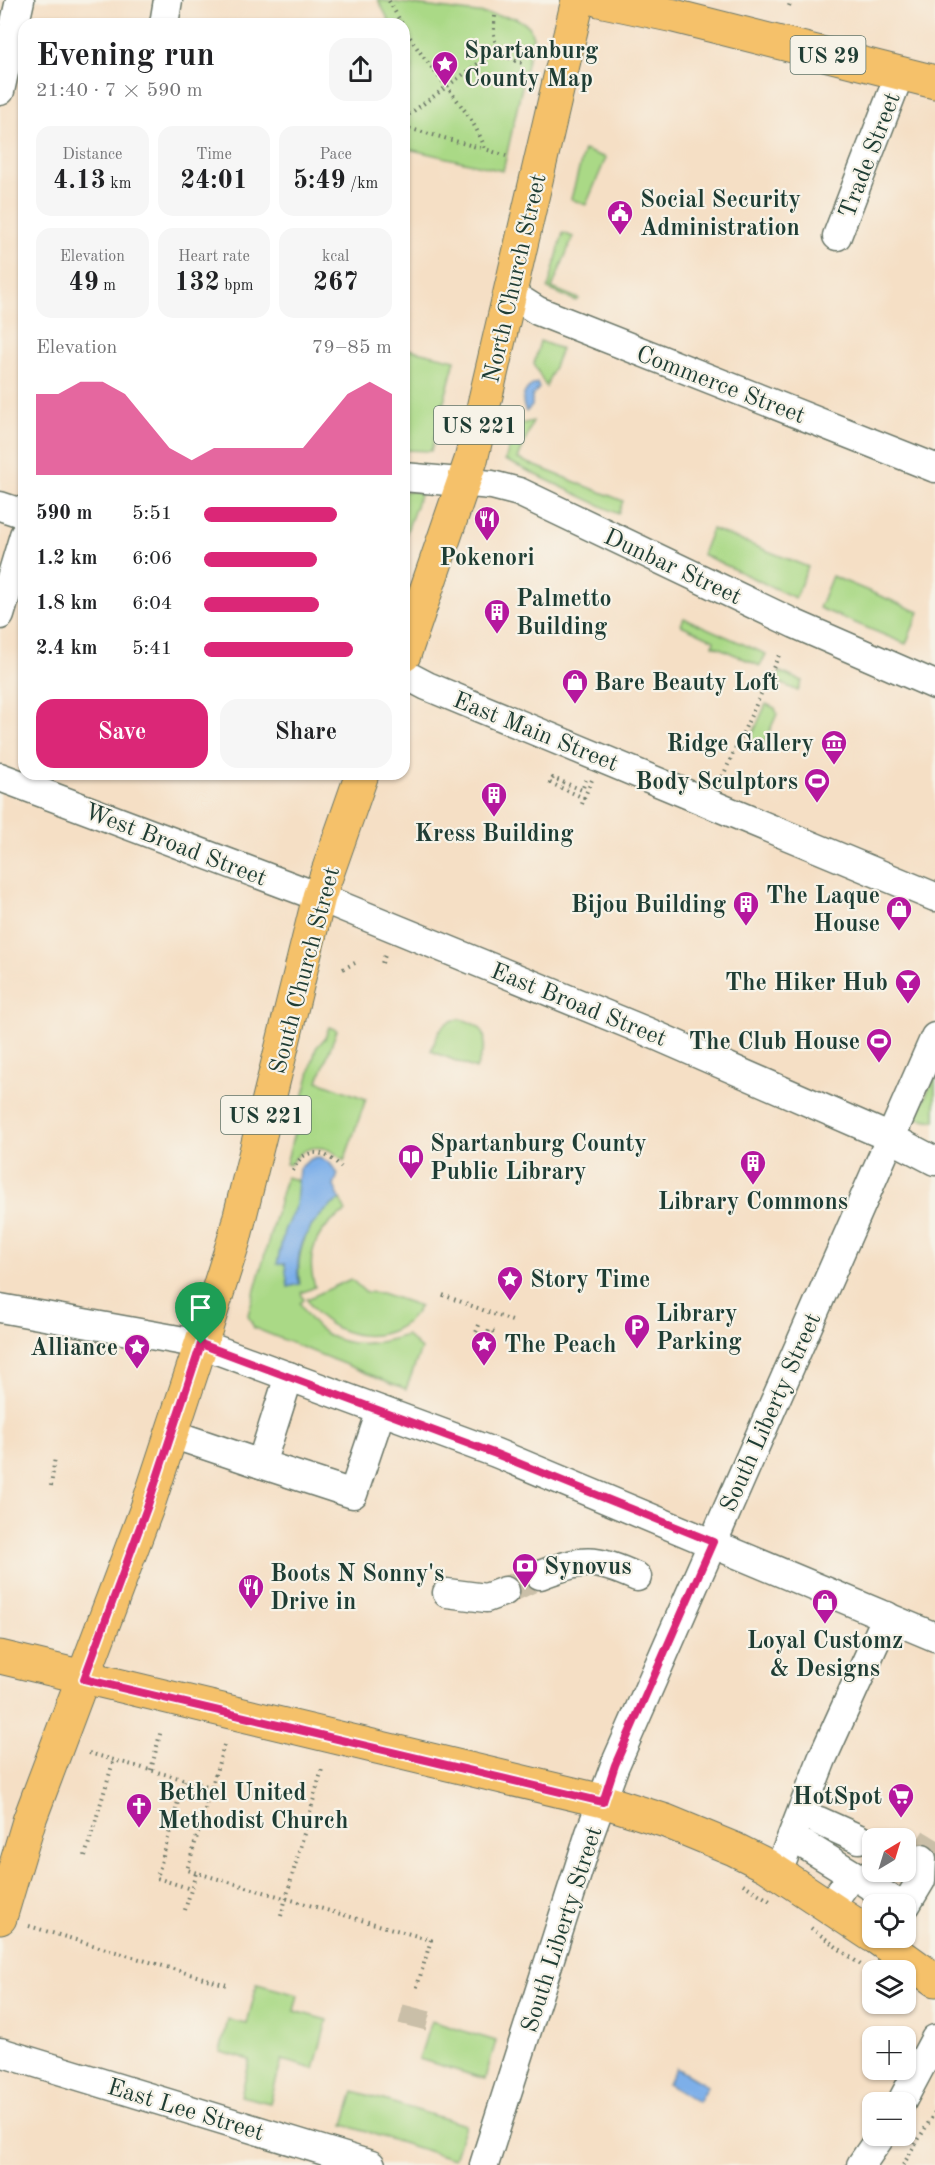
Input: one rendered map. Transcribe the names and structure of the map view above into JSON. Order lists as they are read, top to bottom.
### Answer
{
  "streets": {
    "main road": [
      "US 29",
      "North Church Street",
      "US 221",
      "South Church Street"
    ],
    "street": [
      "Trade Street",
      "Commerce Street",
      "Dunbar Street",
      "East Main Street",
      "West Broad Street",
      "East Broad Street",
      "South Liberty Street",
      "East Lee Street"
    ]
  },
  "crossings": [
    ["US 29", "Trade Street"],
    ["North Church Street", "Commerce Street"],
    ["North Church Street", "Dunbar Street"],
    ["West Broad Street", "South Church Street"],
    ["West Broad Street", "East Broad Street"],
    ["South Church Street", "East Broad Street"],
    ["East Broad Street", "South Liberty Street"]
  ],
  "places": {
    "place": [
      "Spartanburg County Map",
      "Story Time",
      "The Peach",
      "Alliance"
    ],
    "public building": ["Social Security Administration"],
    "restaurant": ["Pokenori", "Boots N Sonny's Drive in"],
    "building": [
      "Palmetto Building",
      "Kress Building",
      "Bijou Building",
      "Library Commons"
    ],
    "shop": ["Bare Beauty Loft", "The Laque House", "Loyal Customz & Designs"],
    "museum": ["Ridge Gallery"],
    "sports": ["Body Sculptors", "The Club House"],
    "bar": ["The Hiker Hub"],
    "library": ["Spartanburg County Public Library"],
    "parking": ["Library Parking"],
    "bank": ["Synovus"],
    "supermarket": ["HotSpot"],
    "church": ["Bethel United Methodist Church"]
  },
  "north": "top right",
  "page": {
    "heading": ["Evening run", "21:40 · 7 × 590 m"],
    "stats": [
      ["Distance", "4.13 km"],
      ["Time", "24:01"],
      ["Pace", "5:49 /km"],
      ["Elevation", "49 m"],
      ["Heart rate", "132 bpm"],
      ["kcal", "267"]
    ],
    "chart": ["Elevation", "79–85 m"],
    "list": [
      {
        "name": "590 m",
        "note": "5:51"
      },
      {
        "name": "1.2 km",
        "note": "6:06"
      },
      {
        "name": "1.8 km",
        "note": "6:04"
      },
      {
        "name": "2.4 km",
        "note": "5:41"
      }
    ],
    "buttons": ["Save", "Share"],
    "map_buttons": ["+", "−"]
  }
}
